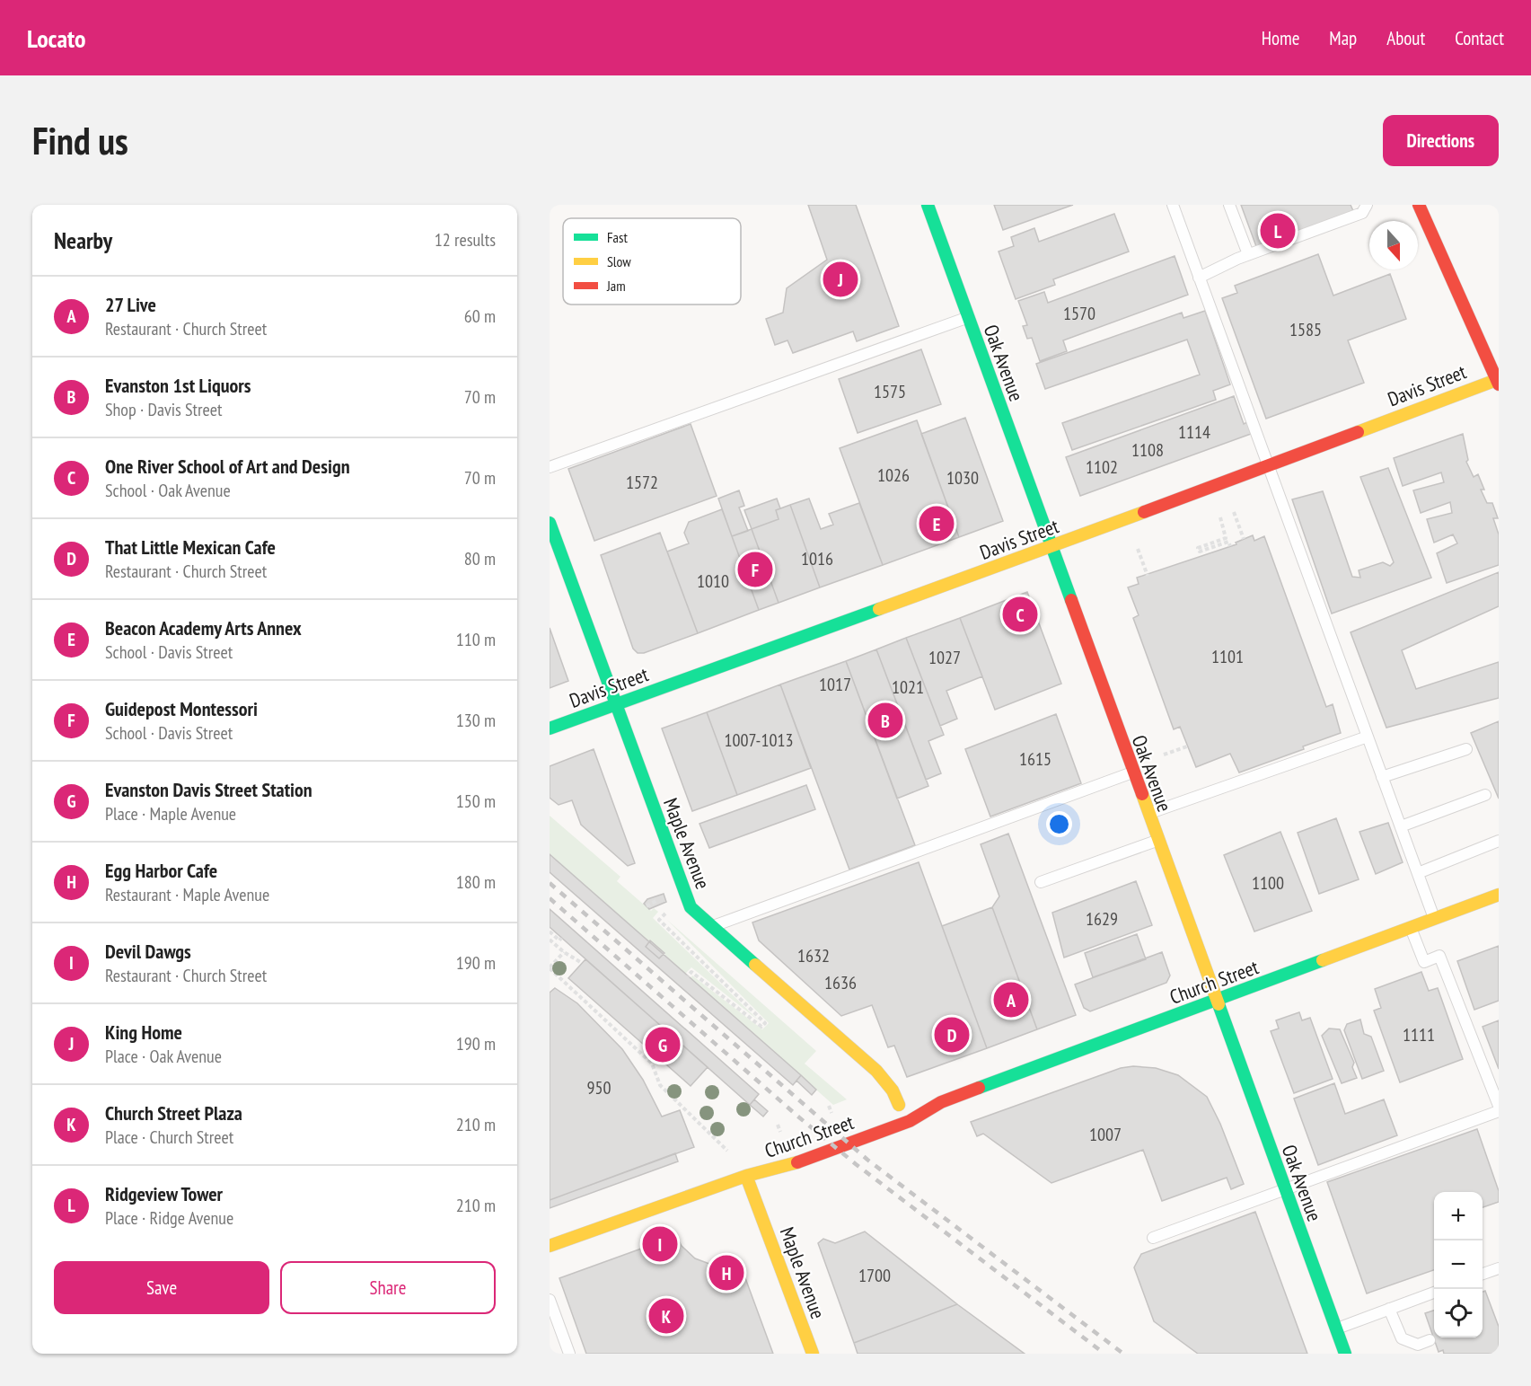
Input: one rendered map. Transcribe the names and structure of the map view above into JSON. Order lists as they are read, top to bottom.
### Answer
{
  "streets": {
    "main road": [
      "Oak Avenue",
      "Davis Street",
      "Maple Avenue",
      "Church Street"
    ]
  },
  "crossings": [
    ["Oak Avenue", "Davis Street"],
    ["Oak Avenue", "Church Street"],
    ["Davis Street", "Maple Avenue"],
    ["Maple Avenue", "Church Street"]
  ],
  "house_numbers": [
    "1570",
    "1585",
    "1575",
    "1114",
    "1108",
    "1102",
    "1026",
    "1030",
    "1572",
    "1016",
    "1010",
    "1101",
    "1027",
    "1017",
    "1021",
    "1007-1013",
    "1615",
    "1100",
    "1629",
    "1632",
    "1636",
    "1111",
    "950",
    "1007",
    "1700"
  ],
  "legend": ["Fast", "Slow", "Jam"],
  "north": "bottom",
  "page": {
    "header": "Locato",
    "nav": [
      "Home",
      "Map",
      "About",
      "Contact"
    ],
    "buttons": [
      "Directions",
      ["Save", "Share"]
    ],
    "title": "Find us",
    "heading": ["Nearby", "12 results"],
    "pins": [
      "L",
      "J",
      "E",
      "F",
      "C",
      "B",
      "A",
      "D",
      "G",
      "I",
      "H",
      "K"
    ],
    "list": [
      {
        "mark": "A",
        "name": "27 Live",
        "note": "Restaurant · Church Street",
        "value": "60 m"
      },
      {
        "mark": "B",
        "name": "Evanston 1st Liquors",
        "note": "Shop · Davis Street",
        "value": "70 m"
      },
      {
        "mark": "C",
        "name": "One River School of Art and Design",
        "note": "School · Oak Avenue",
        "value": "70 m"
      },
      {
        "mark": "D",
        "name": "That Little Mexican Cafe",
        "note": "Restaurant · Church Street",
        "value": "80 m"
      },
      {
        "mark": "E",
        "name": "Beacon Academy Arts Annex",
        "note": "School · Davis Street",
        "value": "110 m"
      },
      {
        "mark": "F",
        "name": "Guidepost Montessori",
        "note": "School · Davis Street",
        "value": "130 m"
      },
      {
        "mark": "G",
        "name": "Evanston Davis Street Station",
        "note": "Place · Maple Avenue",
        "value": "150 m"
      },
      {
        "mark": "H",
        "name": "Egg Harbor Cafe",
        "note": "Restaurant · Maple Avenue",
        "value": "180 m"
      },
      {
        "mark": "I",
        "name": "Devil Dawgs",
        "note": "Restaurant · Church Street",
        "value": "190 m"
      },
      {
        "mark": "J",
        "name": "King Home",
        "note": "Place · Oak Avenue",
        "value": "190 m"
      },
      {
        "mark": "K",
        "name": "Church Street Plaza",
        "note": "Place · Church Street",
        "value": "210 m"
      },
      {
        "mark": "L",
        "name": "Ridgeview Tower",
        "note": "Place · Ridge Avenue",
        "value": "210 m"
      }
    ],
    "map_buttons": ["+", "−"]
  }
}
